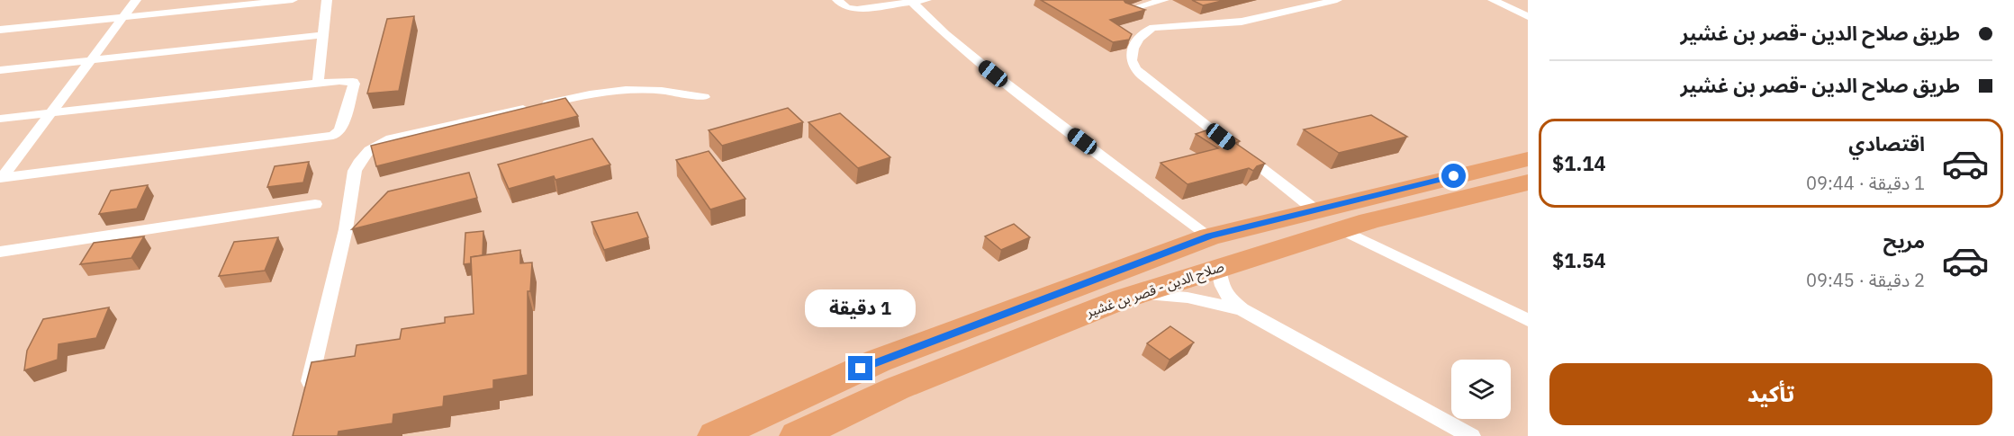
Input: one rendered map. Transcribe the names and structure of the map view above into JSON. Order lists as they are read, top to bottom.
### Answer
{
  "streets": {
    "highway": ["صلاح الدين - قصر بن غشير"]
  },
  "page": {
    "banner": ["طريق صلاح الدين -قصر بن غشير", "طريق صلاح الدين -قصر بن غشير"],
    "list": [
      {
        "name": "اقتصادي",
        "note": "1 دقيقة · 09:44",
        "value": "$1.14"
      },
      {
        "name": "مريح",
        "note": "2 دقيقة · 09:45",
        "value": "$1.54"
      }
    ],
    "bubble": "1 دقيقة",
    "buttons": "تأكيد"
  }
}
